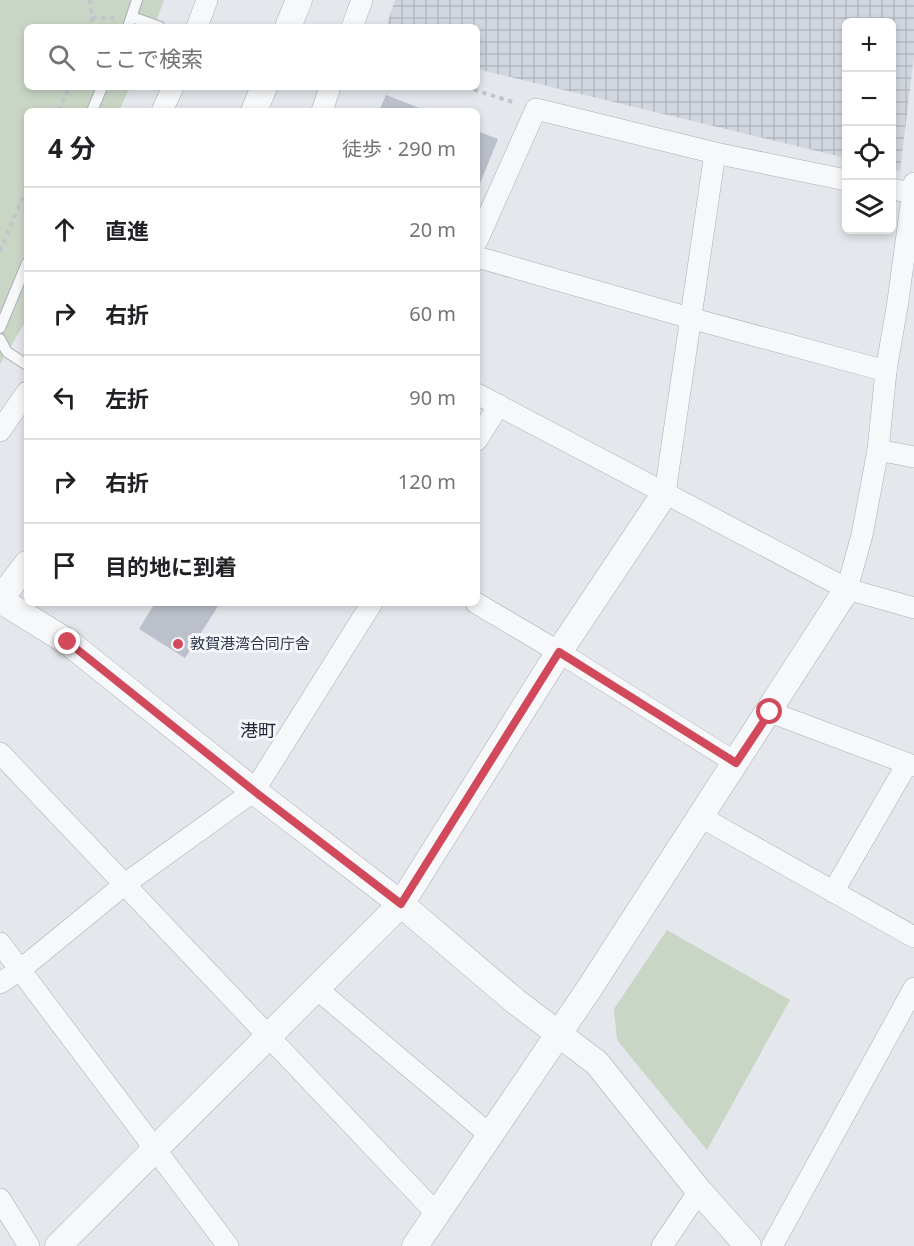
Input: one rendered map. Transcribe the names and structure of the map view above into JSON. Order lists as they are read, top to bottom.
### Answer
{
  "districts": ["港町"],
  "places": ["敦賀港湾合同庁舎"],
  "page": {
    "map_buttons": ["+", "−"],
    "search": "ここで検索",
    "heading": ["4 分", "徒歩 · 290 m"],
    "list": [
      ["直進", "20 m"],
      ["右折", "60 m"],
      ["左折", "90 m"],
      ["右折", "120 m"],
      "目的地に到着"
    ]
  }
}
